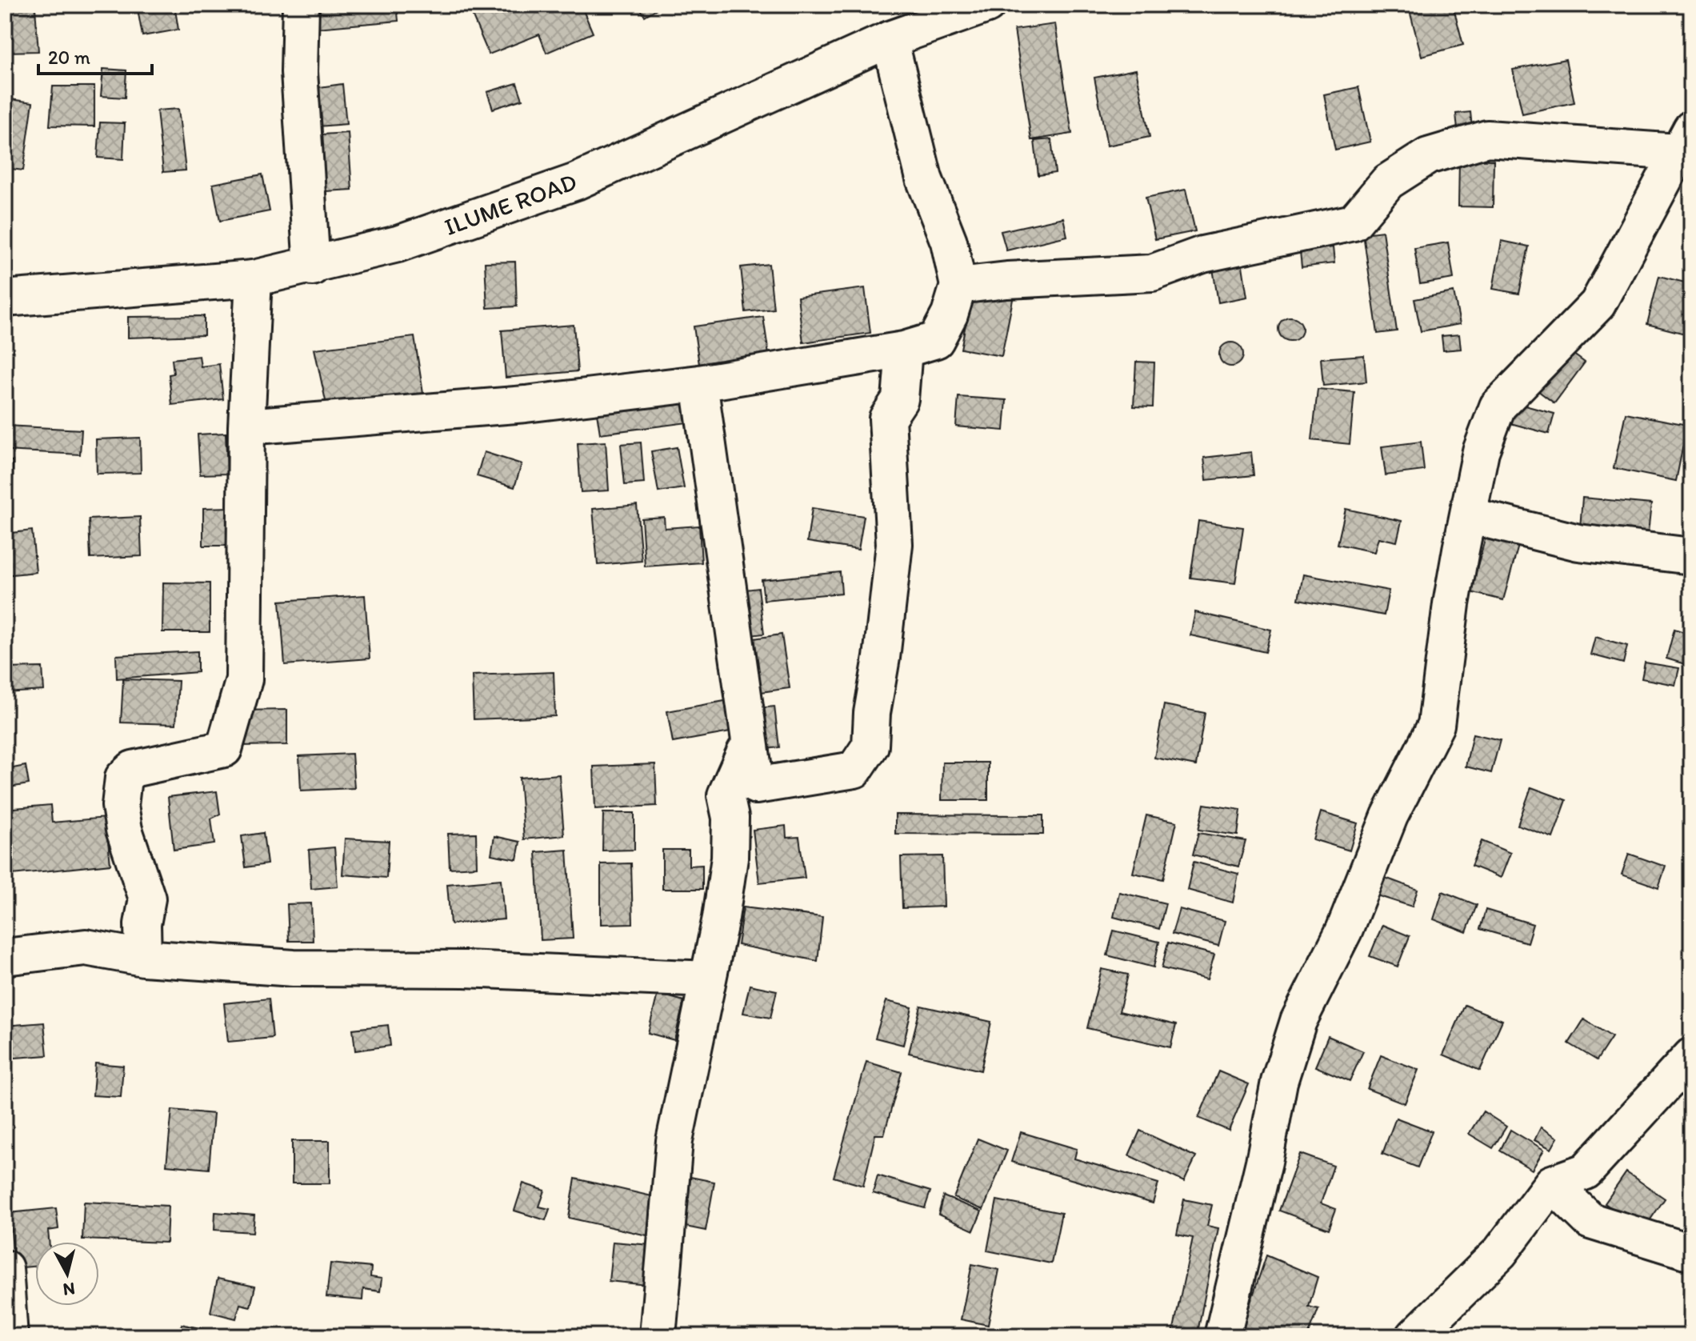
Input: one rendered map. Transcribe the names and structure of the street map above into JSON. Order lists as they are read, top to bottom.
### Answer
{
  "streets": {
    "street": ["ILUME ROAD"]
  },
  "scale_bar": "20 m",
  "north": "bottom"
}
